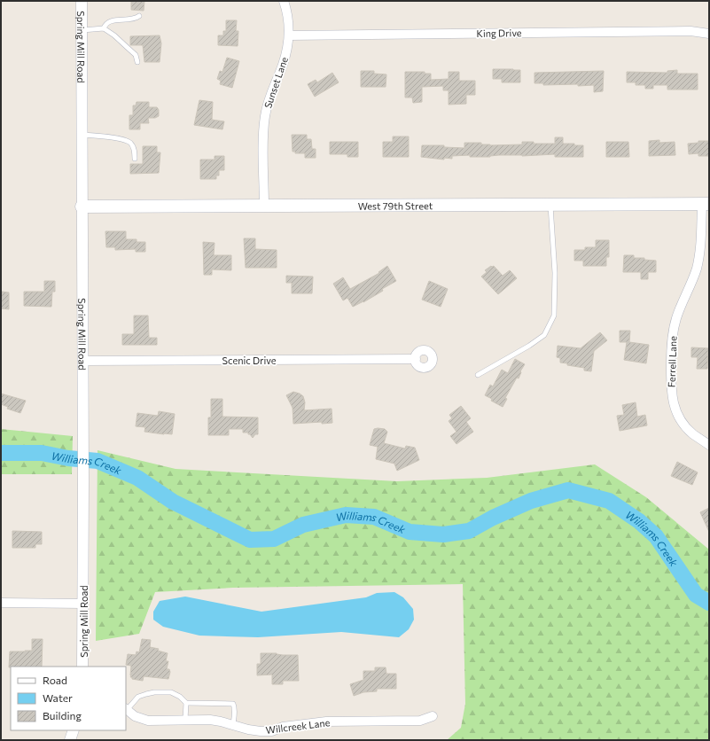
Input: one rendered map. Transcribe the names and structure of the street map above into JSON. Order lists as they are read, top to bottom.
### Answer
{
  "streets": {
    "main road": ["West 79th Street"],
    "street": [
      "King Drive",
      "Spring Mill Road",
      "Sunset Lane",
      "Scenic Drive",
      "Ferrell Lane",
      "Willcreek Lane"
    ]
  },
  "crossings": [
    ["King Drive", "Sunset Lane"],
    ["Spring Mill Road", "West 79th Street"],
    ["Spring Mill Road", "Scenic Drive"],
    ["Sunset Lane", "West 79th Street"],
    ["West 79th Street", "Ferrell Lane"]
  ],
  "water": ["Williams Creek"],
  "legend": ["Road", "Water", "Building"]
}
